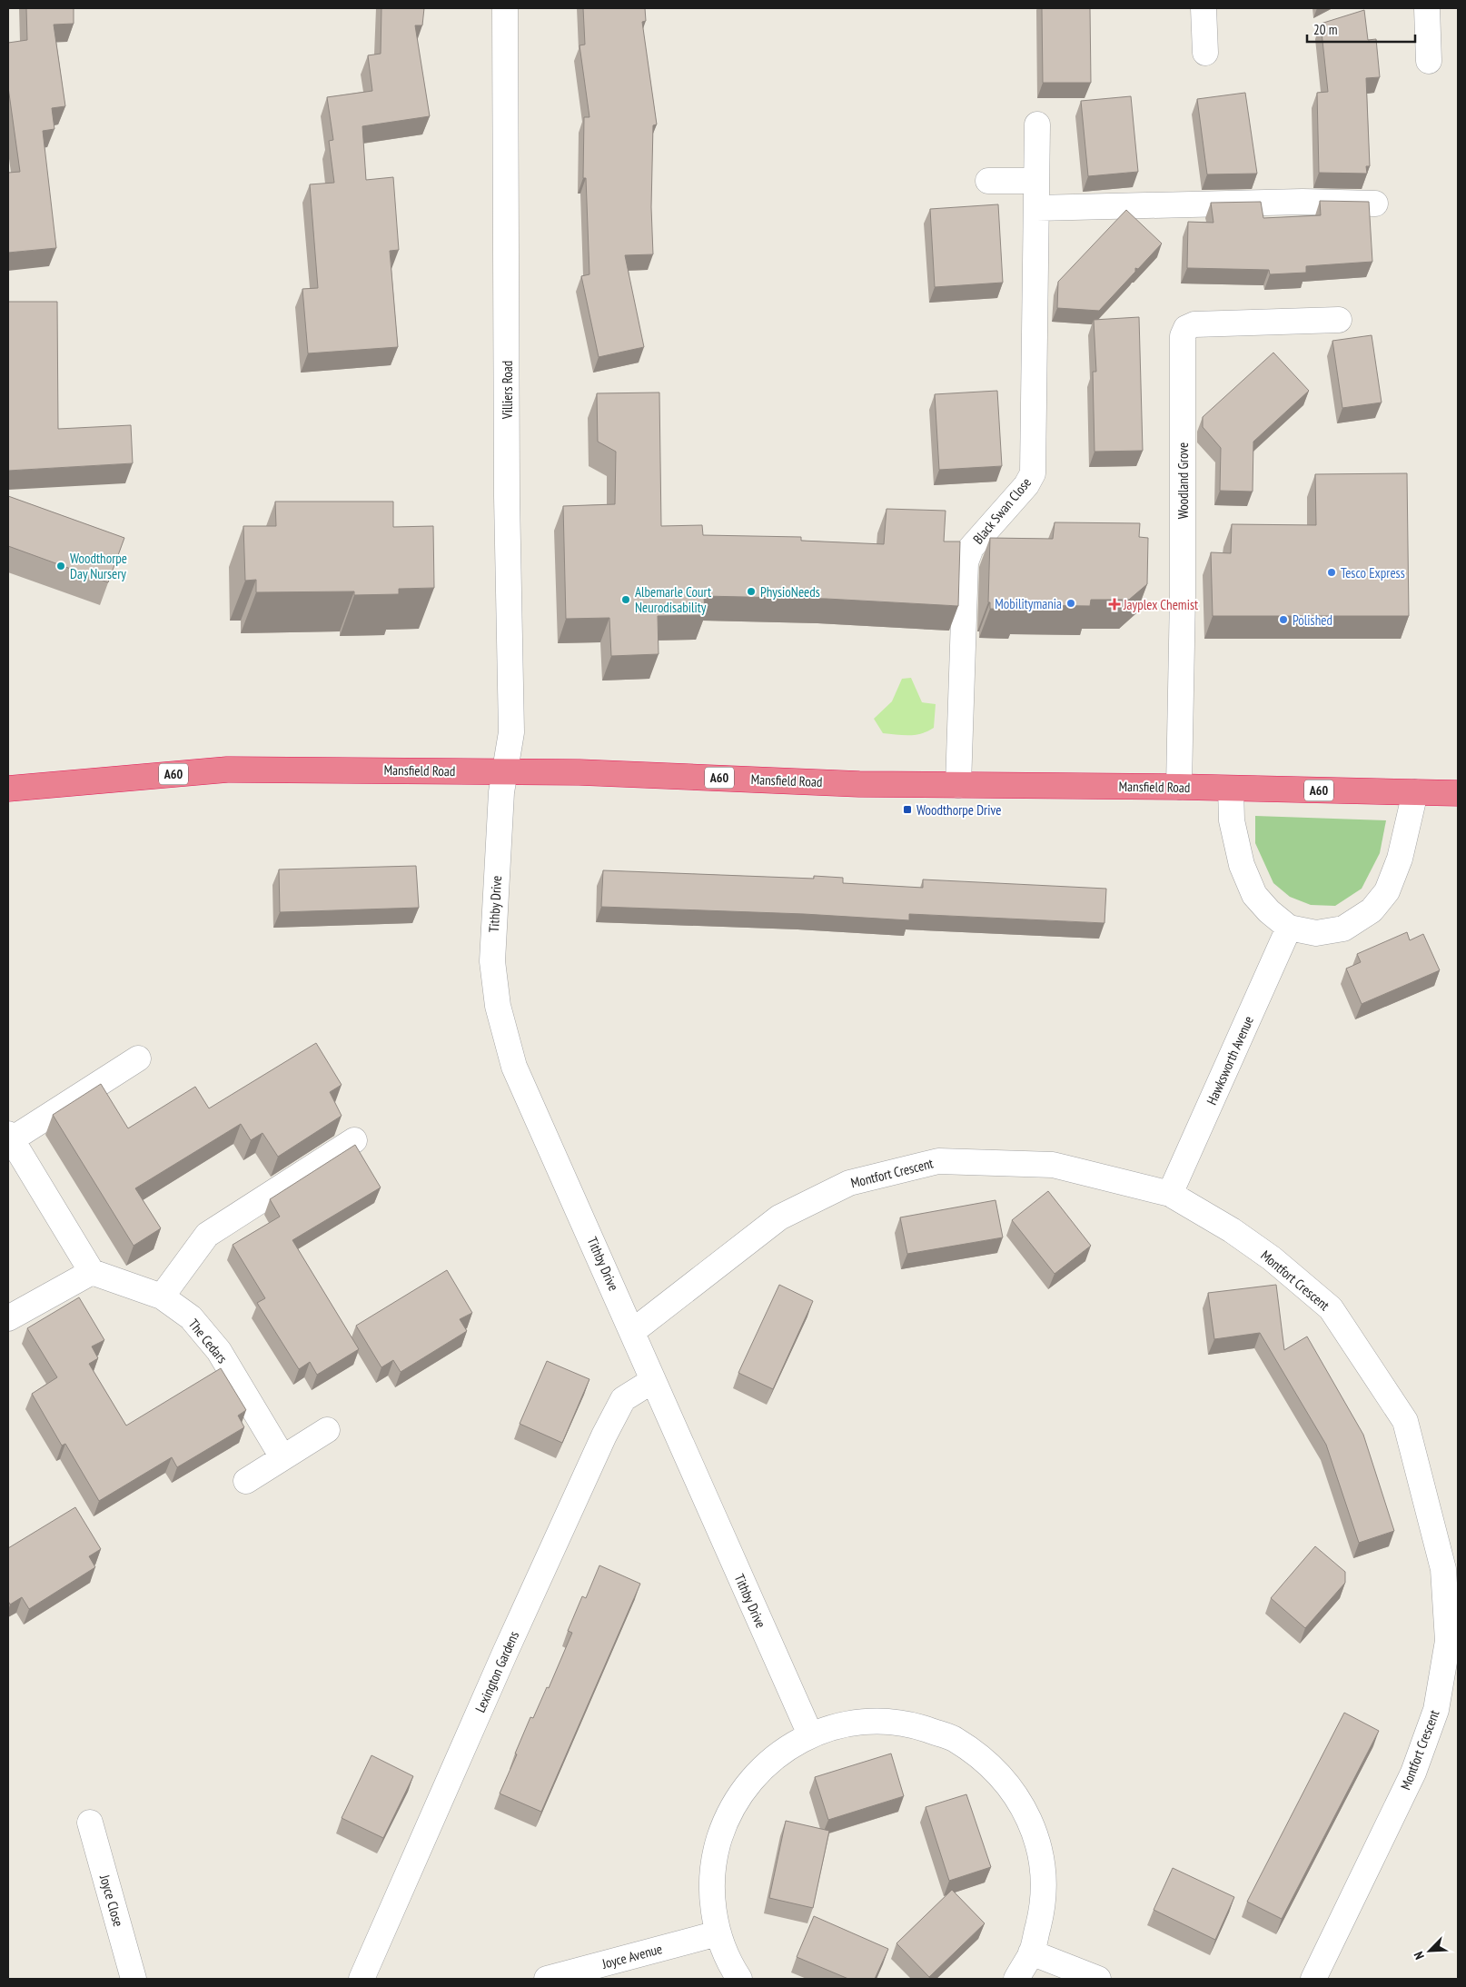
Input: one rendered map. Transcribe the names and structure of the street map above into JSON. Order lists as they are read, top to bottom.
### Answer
{
  "streets": {
    "highway": ["Mansfield Road", "A60"],
    "street": [
      "Villiers Road",
      "Woodland Grove",
      "Black Swan Close",
      "Tithby Drive",
      "Hawksworth Avenue",
      "Montfort Crescent",
      "The Cedars",
      "Lexington Gardens",
      "Joyce Close",
      "Joyce Avenue"
    ]
  },
  "crossings": [
    ["Villiers Road", "Mansfield Road"],
    ["Villiers Road", "Tithby Drive"],
    ["Woodland Grove", "Mansfield Road"],
    ["Black Swan Close", "Mansfield Road"],
    ["Mansfield Road", "Tithby Drive"],
    ["Tithby Drive", "Montfort Crescent"],
    ["Tithby Drive", "Lexington Gardens"],
    ["Hawksworth Avenue", "Montfort Crescent"]
  ],
  "places": {
    "other": [
      "Woodthorpe Day Nursery",
      "Tesco Express",
      "PhysioNeeds",
      "Albemarle Court Neurodisability",
      "Mobilitymania",
      "Polished"
    ],
    "health": ["Jayplex Chemist"],
    "transit": ["Woodthorpe Drive"]
  },
  "scale_bar": "20 m",
  "north": "bottom left"
}
